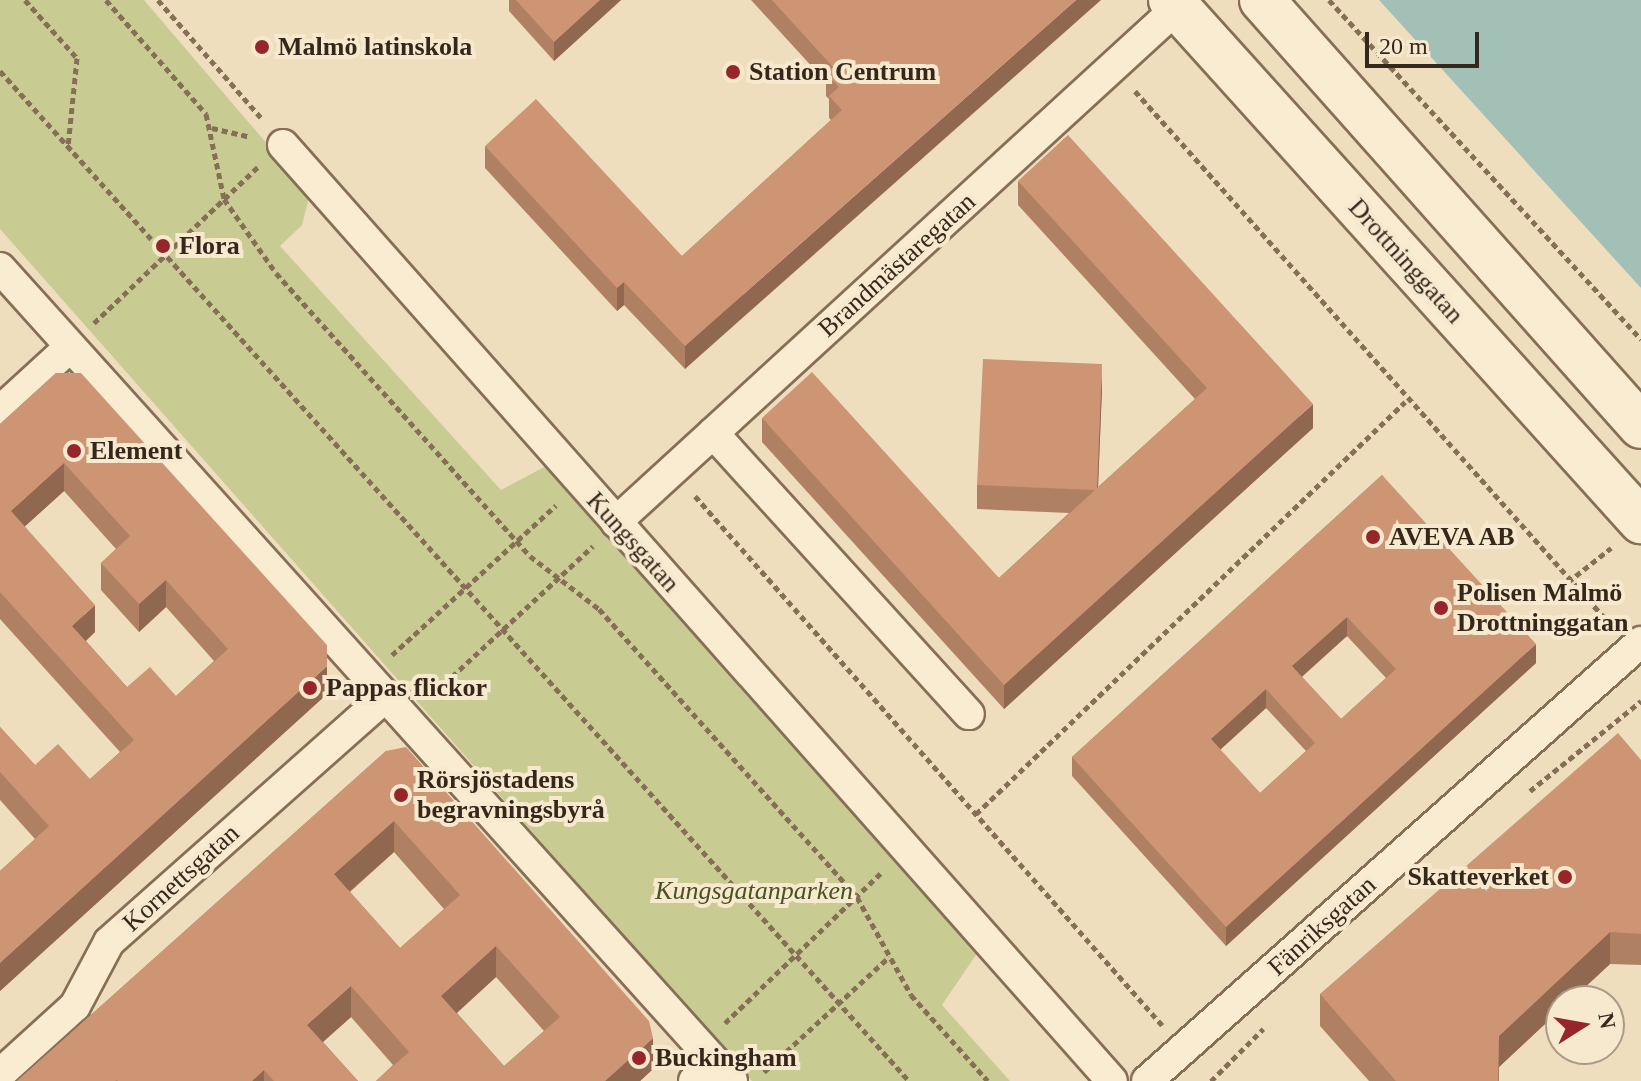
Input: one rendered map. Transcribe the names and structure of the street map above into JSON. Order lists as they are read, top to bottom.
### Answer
{
  "streets": {
    "main road": ["Drottninggatan"],
    "street": [
      "Brandmästaregatan",
      "Kungsgatan",
      "Kornettsgatan",
      "Fänriksgatan"
    ]
  },
  "crossings": [
    ["Drottninggatan", "Brandmästaregatan"],
    ["Brandmästaregatan", "Kungsgatan"]
  ],
  "parks": ["Kungsgatanparken"],
  "places": [
    "Malmö latinskola",
    "Station Centrum",
    "Flora",
    "Element",
    "AVEVA AB",
    "Polisen Malmö Drottninggatan",
    "Pappas flickor",
    "Rörsjöstadens begravningsbyrå",
    "Skatteverket",
    "Buckingham"
  ],
  "scale_bar": "20 m",
  "north": "right"
}
